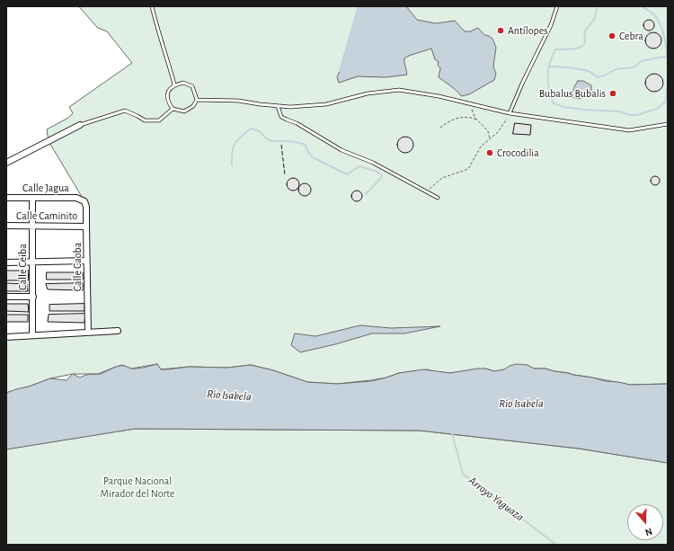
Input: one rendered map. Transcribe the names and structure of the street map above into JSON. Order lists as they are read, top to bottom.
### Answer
{
  "streets": {
    "street": [
      "Calle Jagua",
      "Calle Caminito",
      "Calle Ceiba",
      "Calle Caoba"
    ]
  },
  "crossings": [
    ["Calle Jagua", "Calle Ceiba"],
    ["Calle Jagua", "Calle Caoba"],
    ["Calle Caminito", "Calle Ceiba"],
    ["Calle Caminito", "Calle Caoba"]
  ],
  "water": ["Río Isabela", "Arroyo Yaguaza"],
  "parks": ["Parque Nacional Mirador del Norte"],
  "places": [
    "Antílopes",
    "Cebra",
    "Bubalus Bubalis",
    "Crocodilia"
  ],
  "north": "bottom"
}
